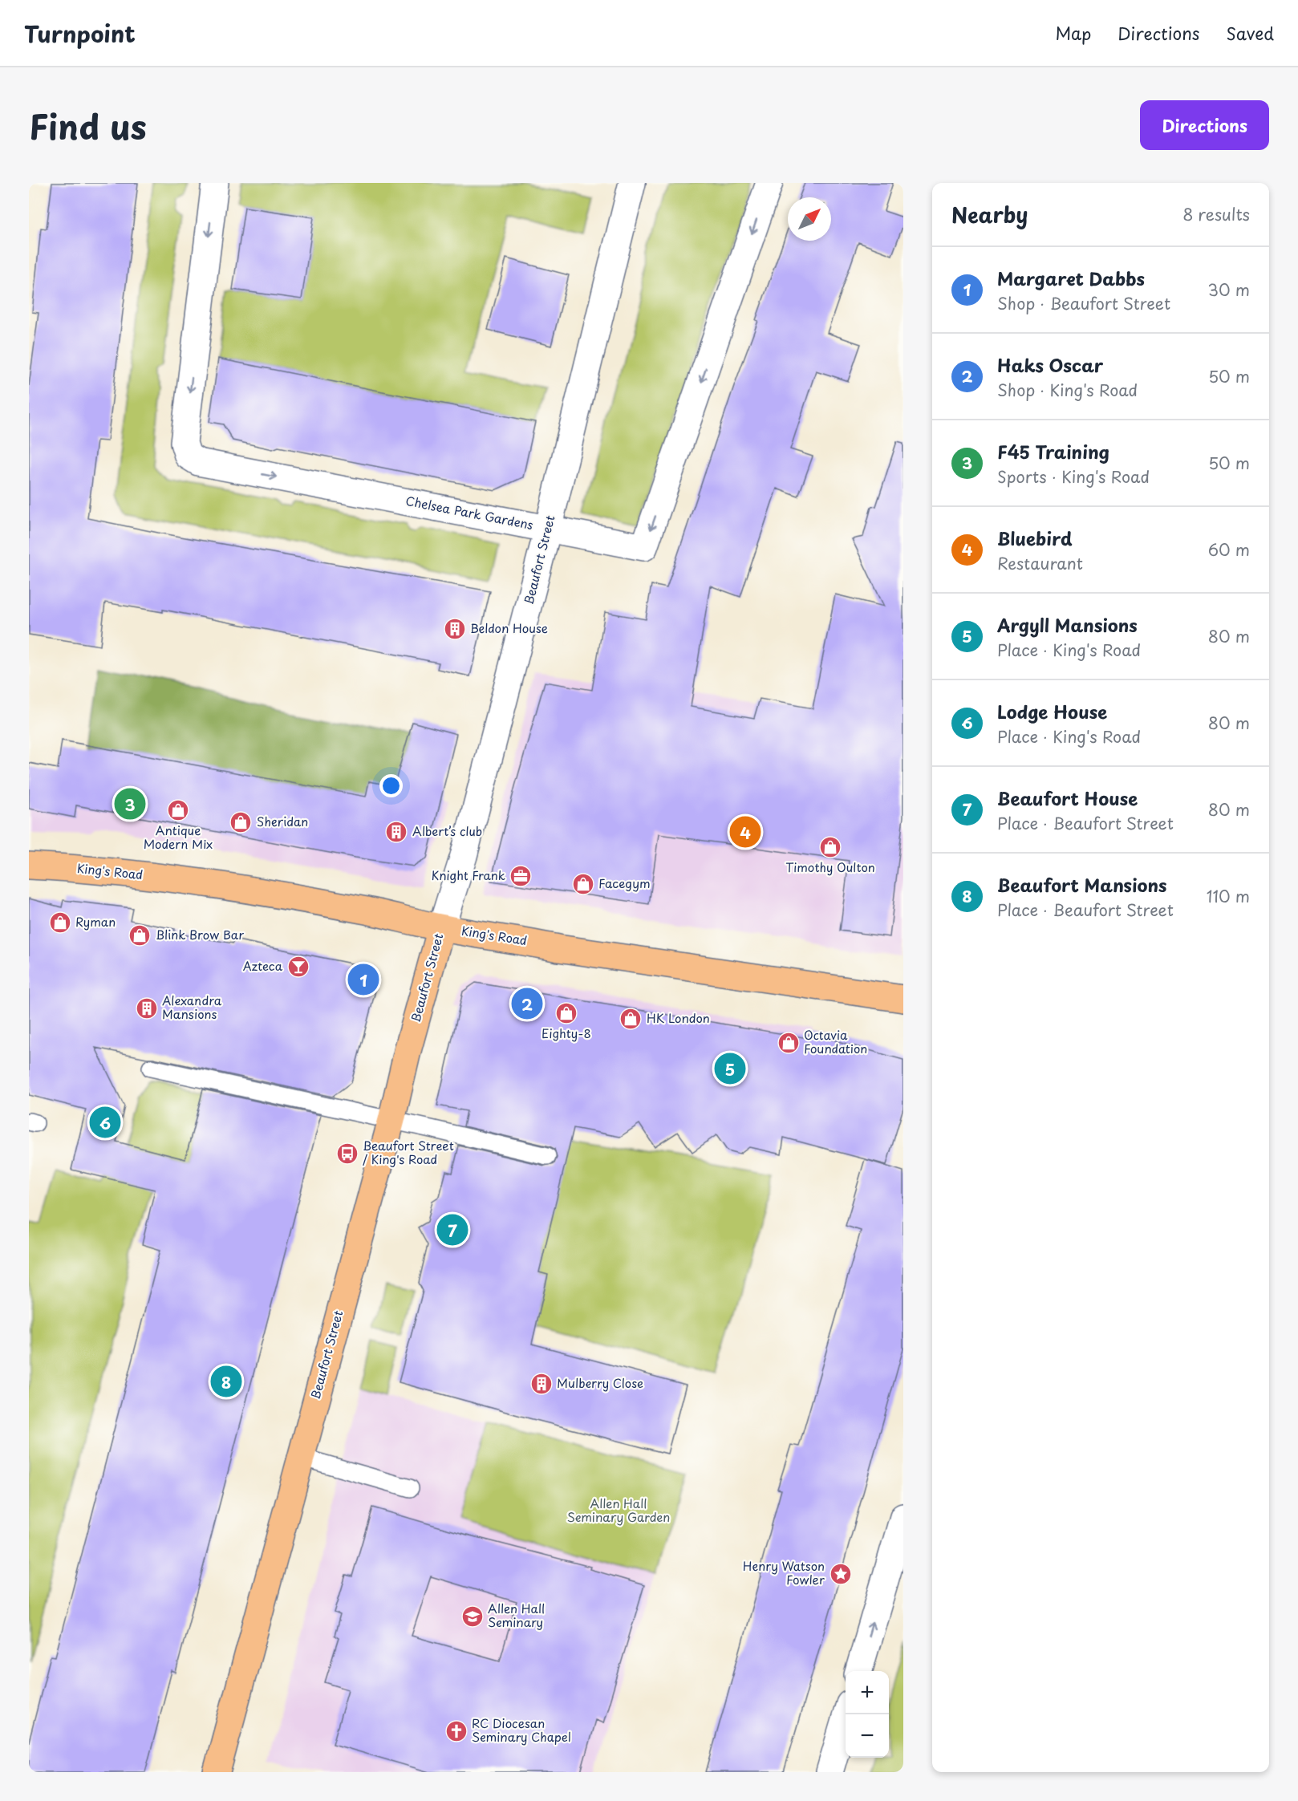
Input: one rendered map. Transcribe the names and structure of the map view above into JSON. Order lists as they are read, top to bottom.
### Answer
{
  "streets": {
    "main road": ["Beaufort Street", "King's Road"],
    "street": ["Chelsea Park Gardens"]
  },
  "crossings": [
    ["Chelsea Park Gardens", "Beaufort Street"],
    ["Beaufort Street", "King's Road"]
  ],
  "parks": ["Allen Hall Seminary Garden"],
  "places": {
    "building": [
      "Beldon House",
      "Albert’s club",
      "Alexandra Mansions",
      "Mulberry Close"
    ],
    "shop": [
      "Antique Modern Mix",
      "Sheridan",
      "Timothy Oulton",
      "Facegym",
      "Ryman",
      "Blink Brow Bar",
      "Eighty-8",
      "HK London",
      "Octavia Foundation"
    ],
    "office": ["Knight Frank"],
    "bar": ["Azteca"],
    "bus stop": ["Beaufort Street / King's Road"],
    "place": ["Henry Watson Fowler"],
    "school or university": ["Allen Hall Seminary"],
    "church": ["RC Diocesan Seminary Chapel"]
  },
  "north": "top right",
  "page": {
    "header": "Turnpoint",
    "nav": ["Map", "Directions", "Saved"],
    "title": "Find us",
    "buttons": "Directions",
    "heading": ["Nearby", "8 results"],
    "list": [
      {
        "mark": "1",
        "name": "Margaret Dabbs",
        "note": "Shop · Beaufort Street",
        "value": "30 m"
      },
      {
        "mark": "2",
        "name": "Haks Oscar",
        "note": "Shop · King's Road",
        "value": "50 m"
      },
      {
        "mark": "3",
        "name": "F45 Training",
        "note": "Sports · King's Road",
        "value": "50 m"
      },
      {
        "mark": "4",
        "name": "Bluebird",
        "note": "Restaurant",
        "value": "60 m"
      },
      {
        "mark": "5",
        "name": "Argyll Mansions",
        "note": "Place · King's Road",
        "value": "80 m"
      },
      {
        "mark": "6",
        "name": "Lodge House",
        "note": "Place · King's Road",
        "value": "80 m"
      },
      {
        "mark": "7",
        "name": "Beaufort House",
        "note": "Place · Beaufort Street",
        "value": "80 m"
      },
      {
        "mark": "8",
        "name": "Beaufort Mansions",
        "note": "Place · Beaufort Street",
        "value": "110 m"
      }
    ],
    "pins": [
      "3",
      "4",
      "1",
      "2",
      "5",
      "6",
      "7",
      "8"
    ],
    "map_buttons": ["+", "−"]
  }
}
